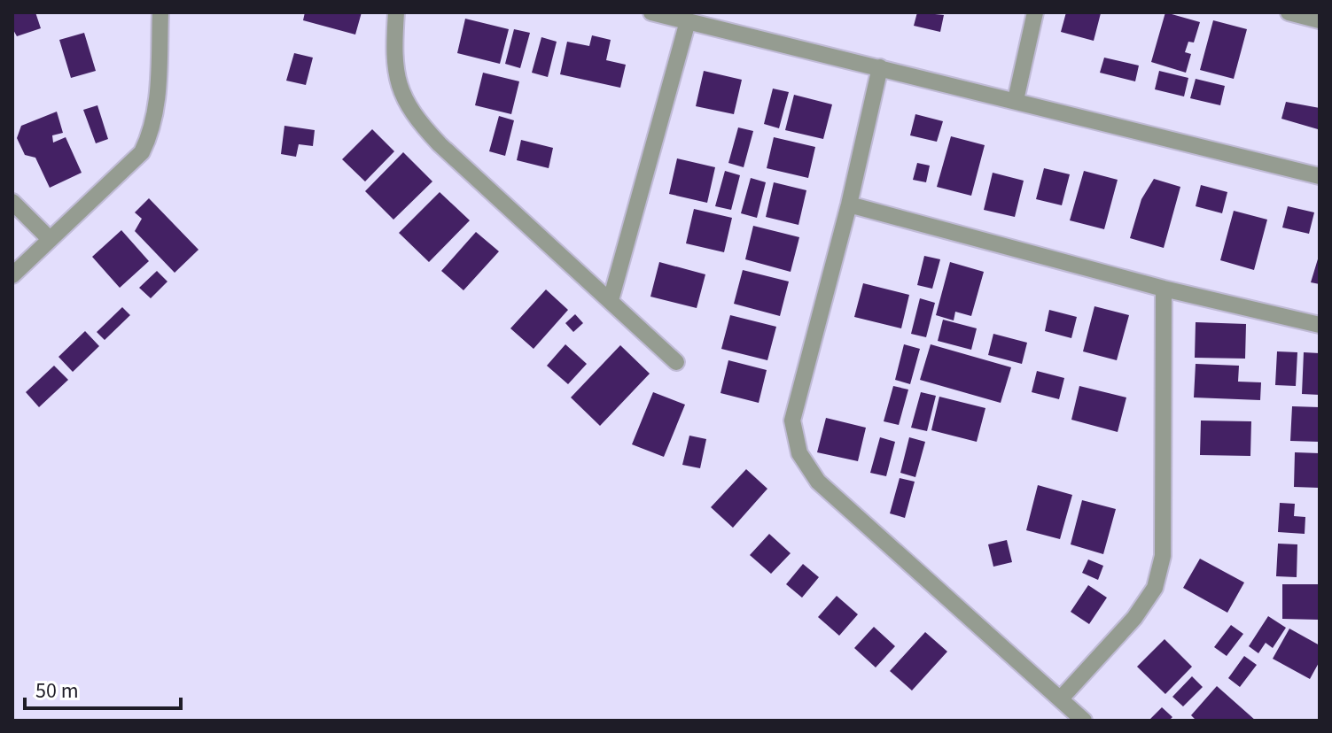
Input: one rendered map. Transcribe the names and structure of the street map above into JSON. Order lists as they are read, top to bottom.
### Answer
{
  "scale_bar": "50 m"
}
